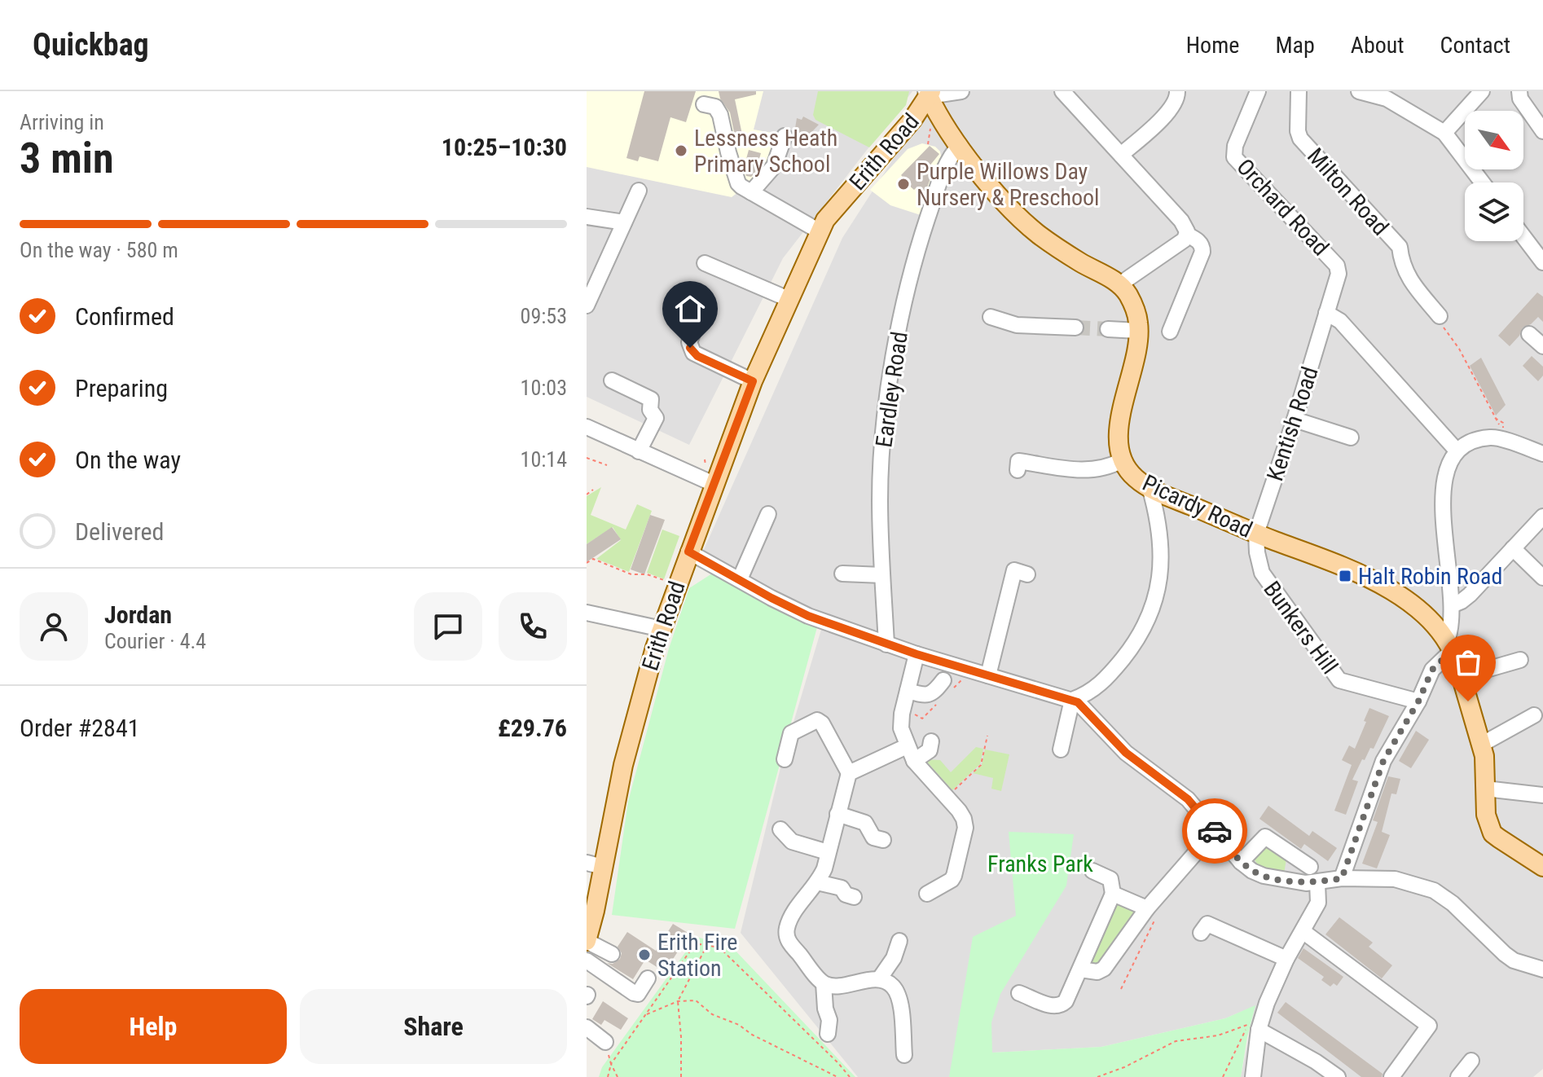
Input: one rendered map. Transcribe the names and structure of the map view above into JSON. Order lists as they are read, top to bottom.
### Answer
{
  "streets": {
    "main road": ["Erith Road", "Picardy Road"],
    "street": [
      "Milton Road",
      "Orchard Road",
      "Eardley Road",
      "Kentish Road",
      "Bunkers Hill"
    ]
  },
  "crossings": [
    ["Orchard Road", "Kentish Road"],
    ["Kentish Road", "Picardy Road"],
    ["Kentish Road", "Bunkers Hill"],
    ["Picardy Road", "Bunkers Hill"]
  ],
  "parks": ["Franks Park"],
  "places": {
    "other": ["Lessness Heath Primary School", "Purple Willows Day Nursery & Preschool", "Erith Fire Station"],
    "transit": ["Halt Robin Road"]
  },
  "north": "bottom right",
  "page": {
    "header": "Quickbag",
    "nav": [
      "Home",
      "Map",
      "About",
      "Contact"
    ],
    "heading": ["3 min", "Arriving in", "10:25–10:30"],
    "panel": [
      "Jordan",
      "Courier · 4.4",
      "Order #2841",
      "£29.76"
    ],
    "bar": "On the way · 580 m",
    "list": [
      ["Confirmed", "09:53"],
      ["Preparing", "10:03"],
      ["On the way", "10:14"],
      "Delivered"
    ],
    "buttons": ["Help", "Share"]
  }
}
